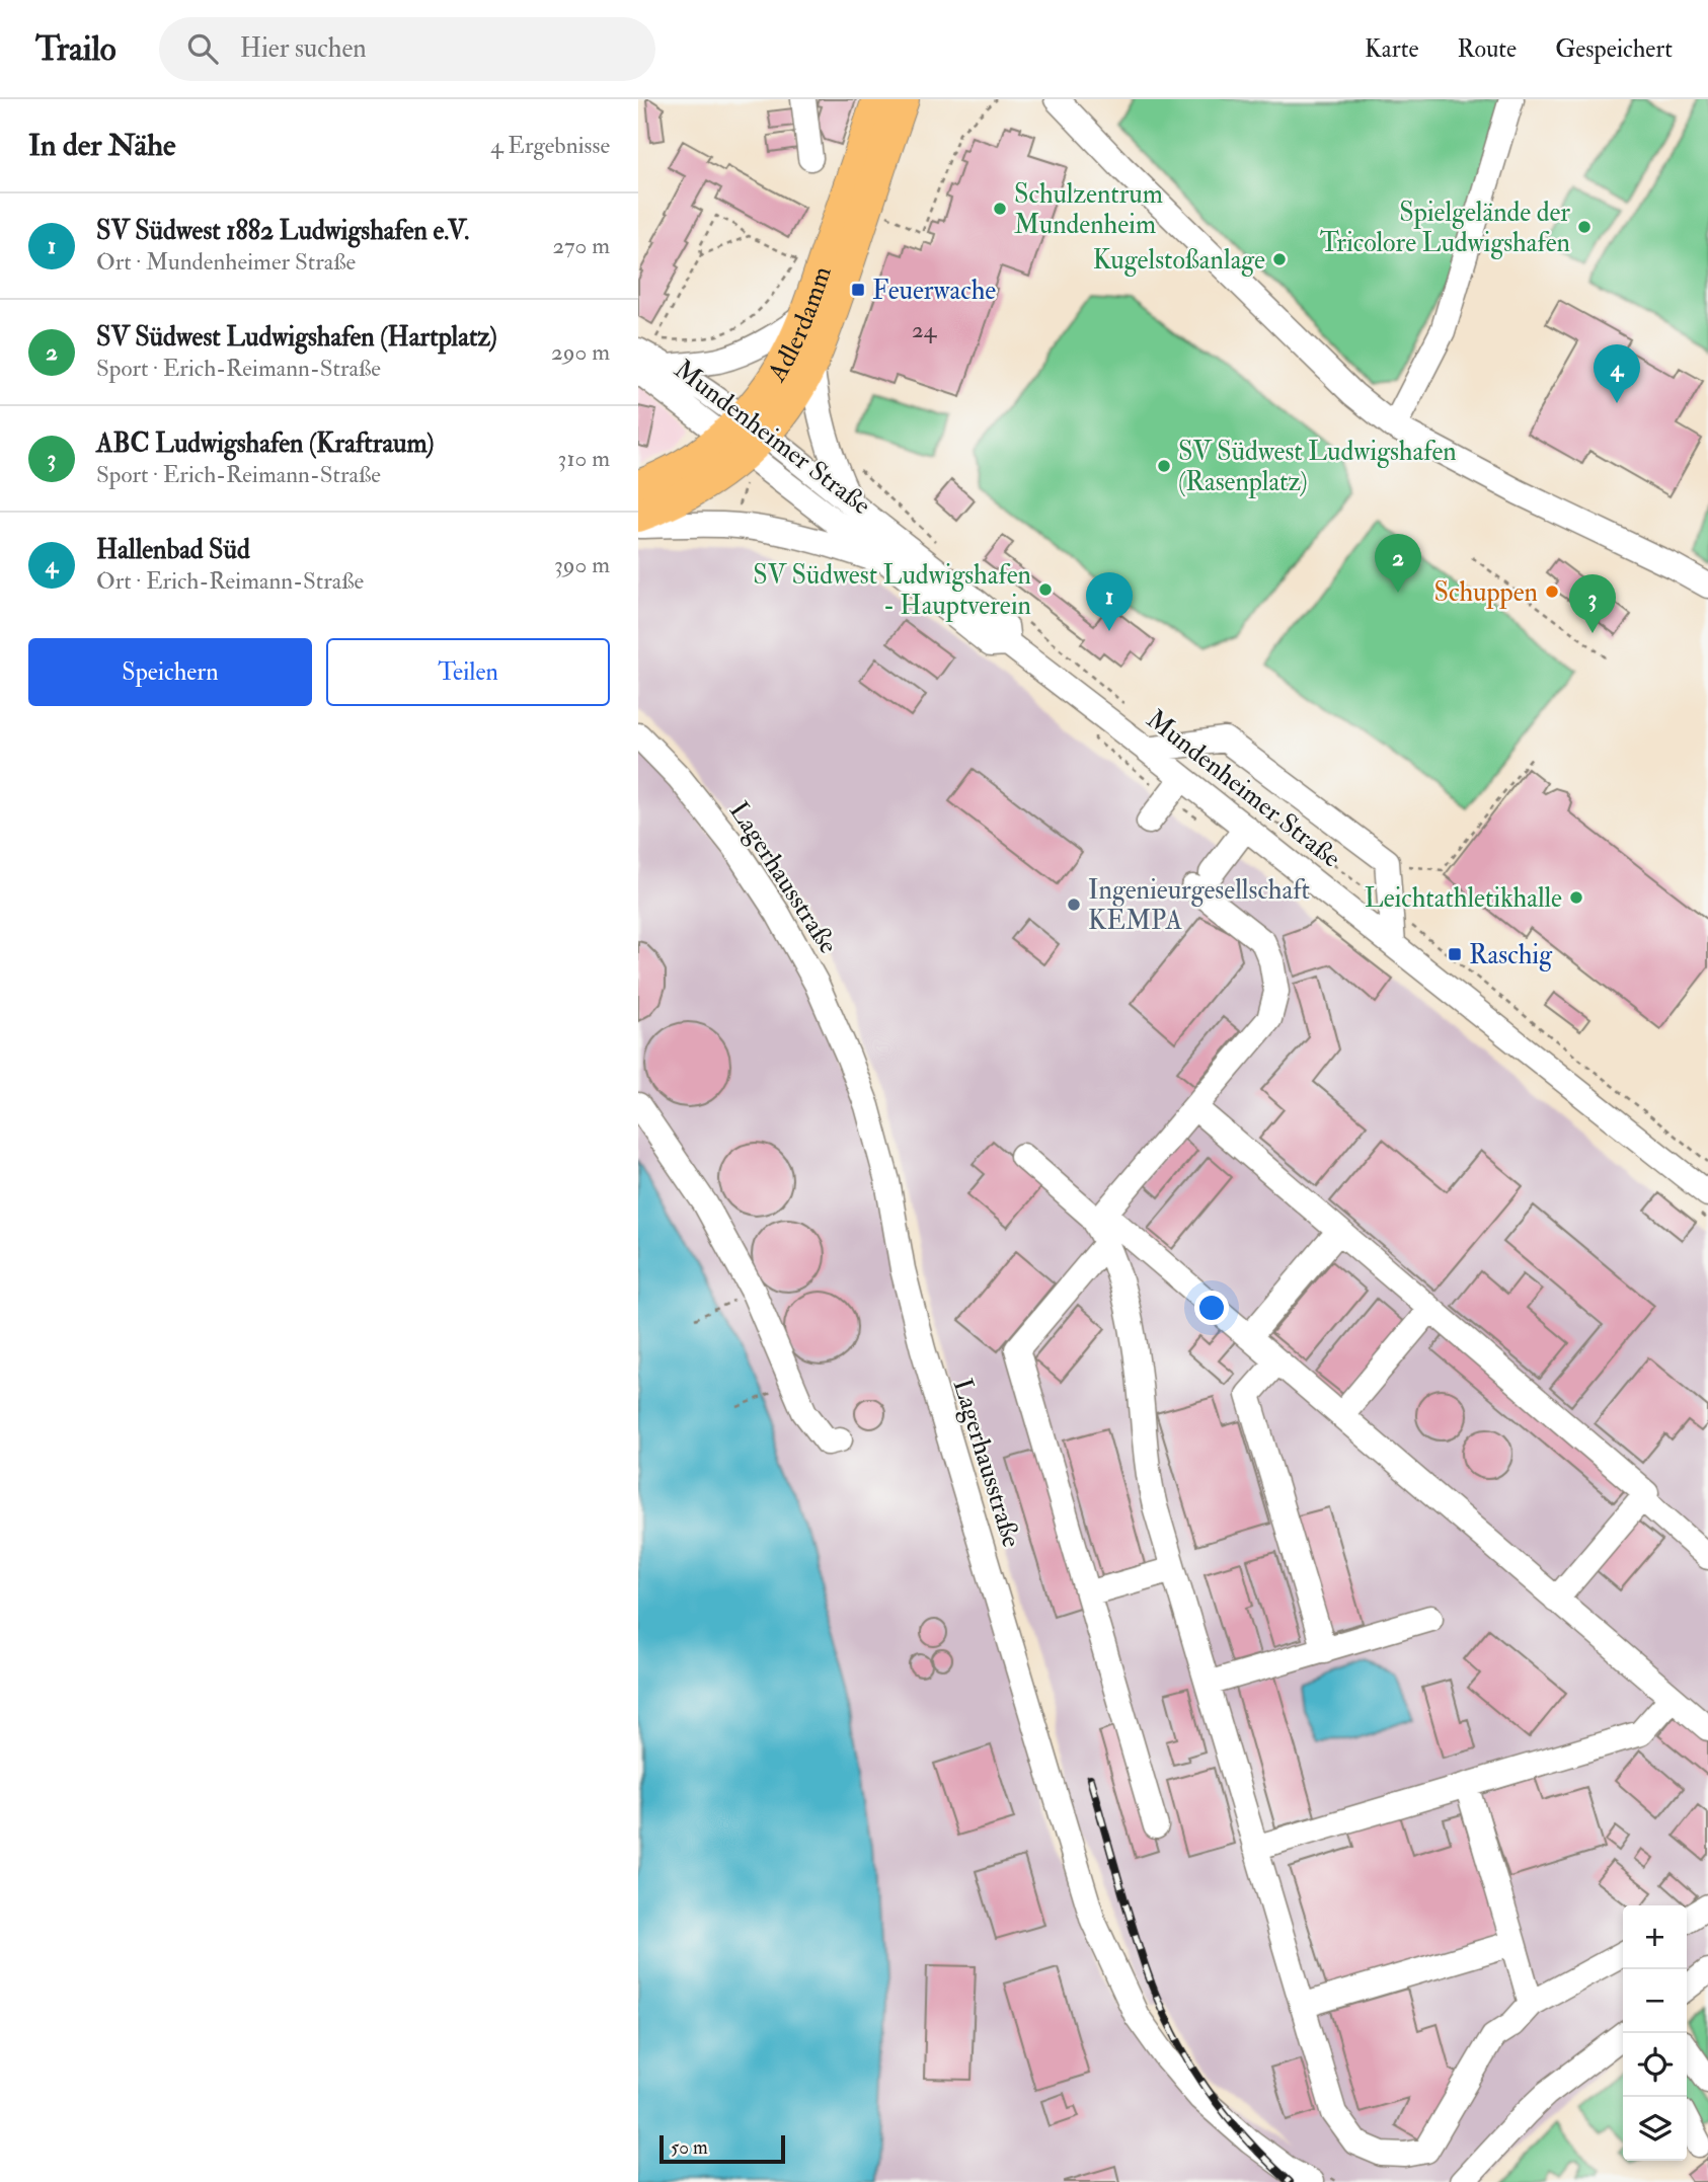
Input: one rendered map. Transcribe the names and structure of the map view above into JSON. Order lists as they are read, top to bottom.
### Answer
{
  "streets": {
    "main road": ["Adlerdamm"],
    "street": ["Mundenheimer Straße", "Lagerhausstraße"]
  },
  "crossings": [
    ["Adlerdamm", "Mundenheimer Straße"]
  ],
  "places": {
    "other": [
      "Schulzentrum Mundenheim",
      "Spielgelände der Tricolore Ludwigshafen",
      "Kugelstoßanlage",
      "SV Südwest Ludwigshafen (Rasenplatz)",
      "SV Südwest Ludwigshafen - Hauptverein",
      "Schuppen",
      "Leichtathletikhalle",
      "Ingenieurgesellschaft KEMPA"
    ],
    "transit": ["Feuerwache", "Raschig"]
  },
  "house_numbers": ["24"],
  "scale_bar": "50 m",
  "page": {
    "header": "Trailo",
    "search": "Hier suchen",
    "nav": ["Karte", "Route", "Gespeichert"],
    "heading": ["In der Nähe", "4 Ergebnisse"],
    "list": [
      {
        "mark": "1",
        "name": "SV Südwest 1882 Ludwigshafen e.V.",
        "note": "Ort · Mundenheimer Straße",
        "value": "270 m"
      },
      {
        "mark": "2",
        "name": "SV Südwest Ludwigshafen (Hartplatz)",
        "note": "Sport · Erich-Reimann-Straße",
        "value": "290 m"
      },
      {
        "mark": "3",
        "name": "ABC Ludwigshafen (Kraftraum)",
        "note": "Sport · Erich-Reimann-Straße",
        "value": "310 m"
      },
      {
        "mark": "4",
        "name": "Hallenbad Süd",
        "note": "Ort · Erich-Reimann-Straße",
        "value": "390 m"
      }
    ],
    "pins": [
      "4",
      "2",
      "1",
      "3"
    ],
    "buttons": ["Speichern", "Teilen"],
    "map_buttons": ["+", "−"],
    "scale": "50 m"
  }
}
